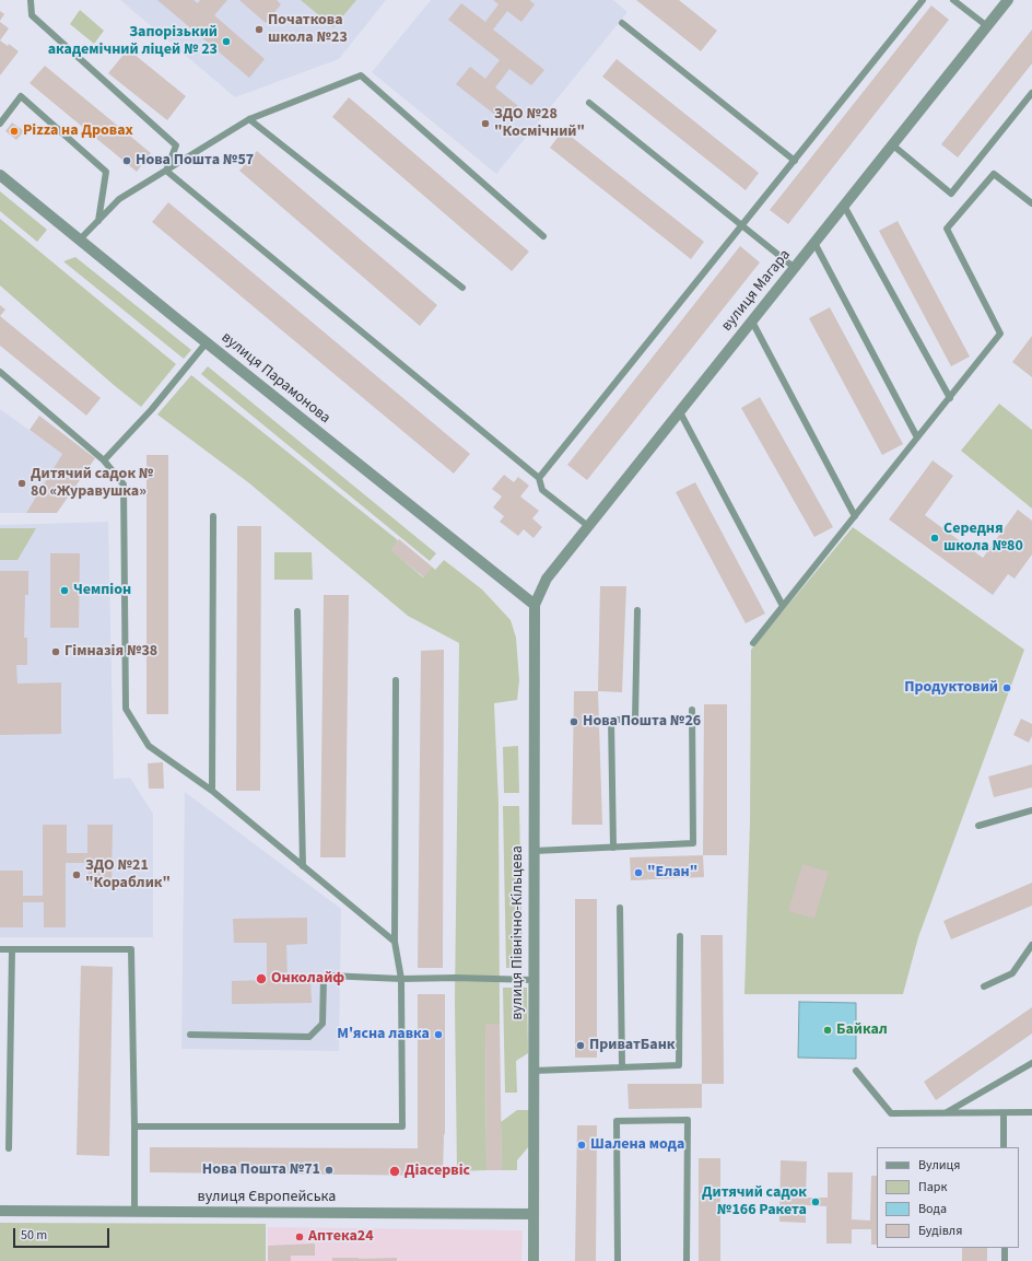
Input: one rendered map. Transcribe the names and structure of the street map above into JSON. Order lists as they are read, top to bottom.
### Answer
{
  "streets": {
    "street": [
      "вулиця Магара",
      "вулиця Парамонова",
      "вулиця Північно-Кільцева",
      "вулиця Європейська"
    ]
  },
  "crossings": [
    ["вулиця Магара", "вулиця Парамонова"],
    ["вулиця Магара", "вулиця Північно-Кільцева"],
    ["вулиця Парамонова", "вулиця Північно-Кільцева"],
    ["вулиця Північно-Кільцева", "вулиця Європейська"]
  ],
  "places": [
    "Початкова школа №23",
    "Запорізький академічний ліцей № 23",
    "ЗДО №28 \"Космічний\"",
    "Pizza на Дровах",
    "Нова Пошта №57",
    "Дитячий садок № 80 «Журавушка»",
    "Середня школа №80",
    "Чемпіон",
    "Гімназія №38",
    "Продуктовий",
    "Нова Пошта №26",
    "\"Елан\"",
    "ЗДО №21 \"Кораблик\"",
    "Онколайф",
    "Байкал",
    "М'ясна лавка",
    "ПриватБанк",
    "Шалена мода",
    "Нова Пошта №71",
    "Діасервіс",
    "Дитячий садок №166 Ракета",
    "Аптека24"
  ],
  "legend": [
    "Вулиця",
    "Парк",
    "Вода",
    "Будівля"
  ],
  "scale_bar": "50 m"
}
